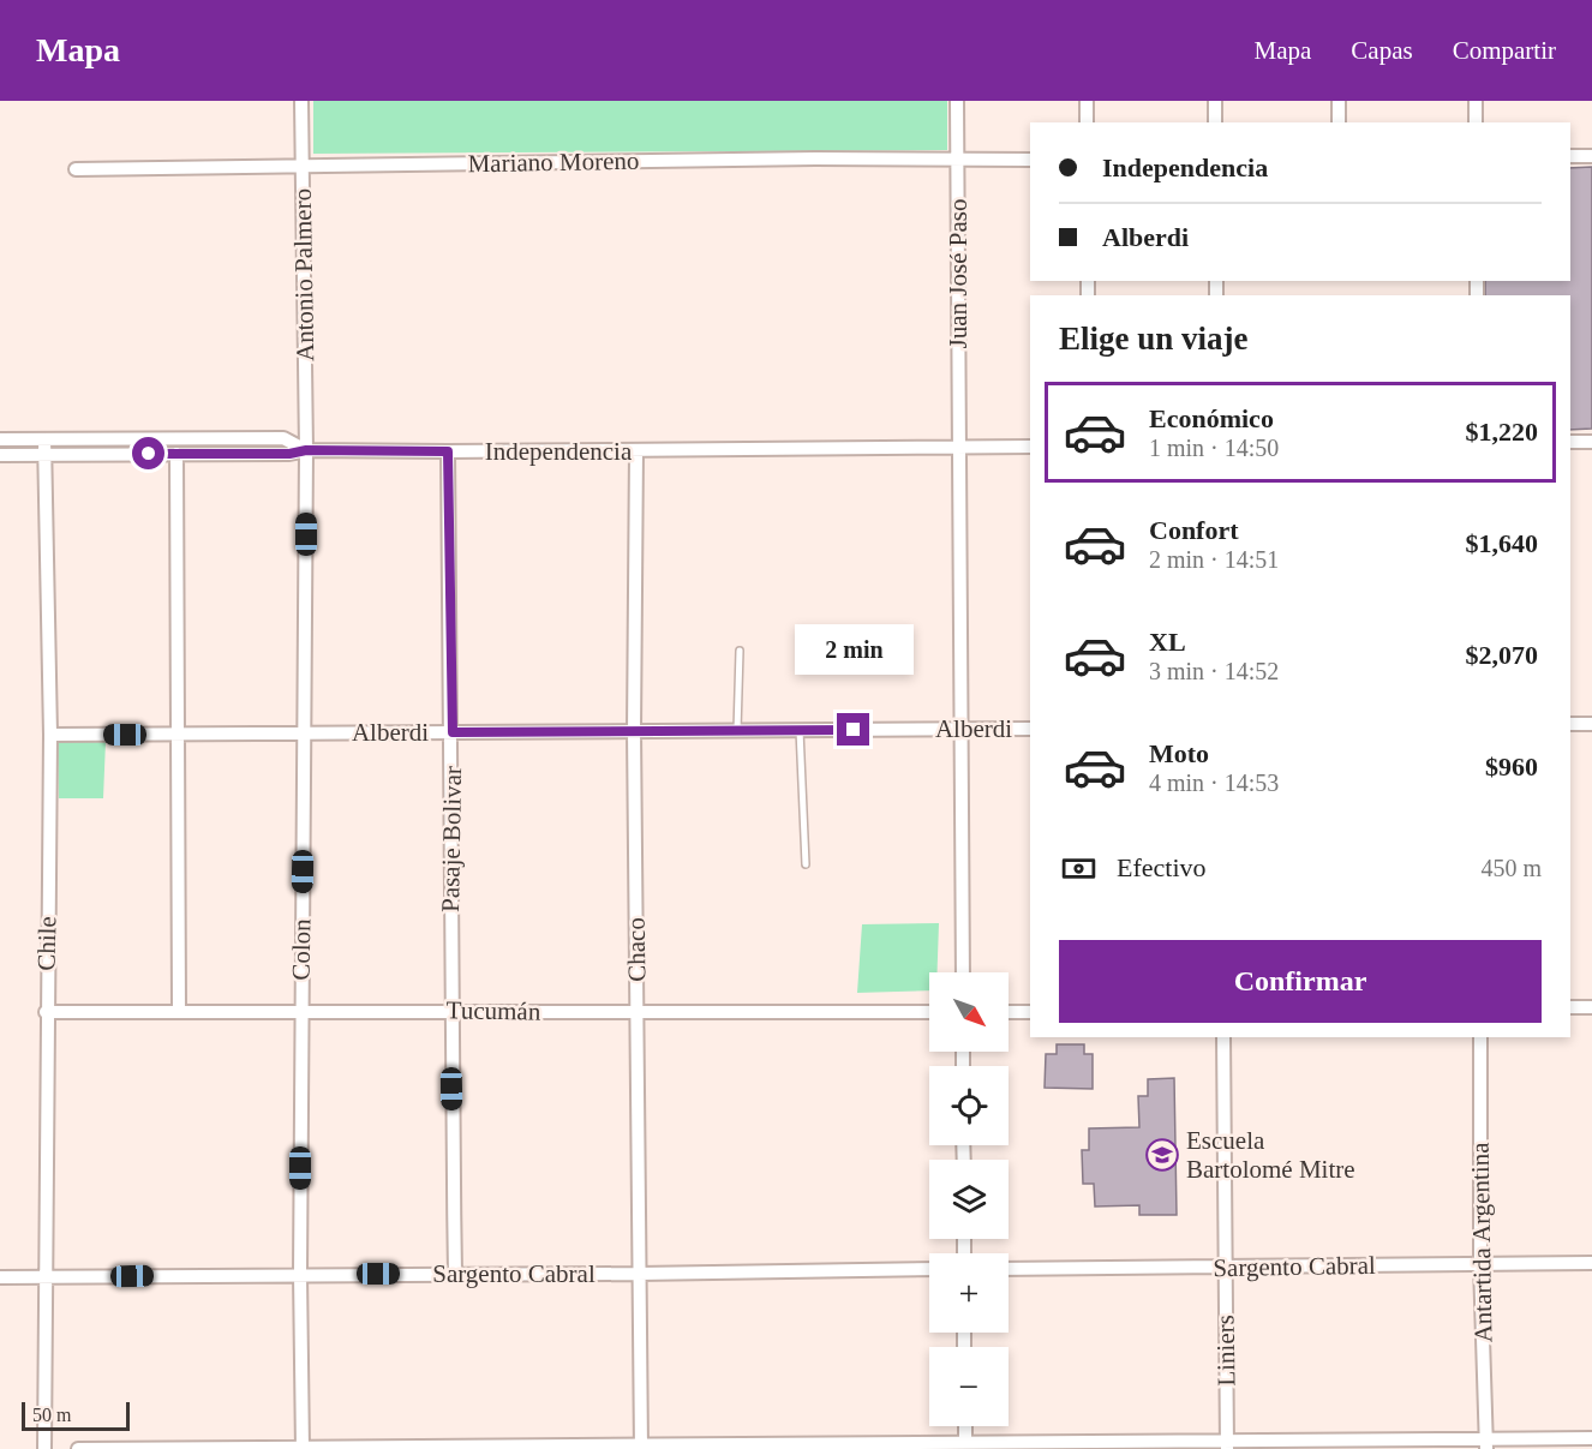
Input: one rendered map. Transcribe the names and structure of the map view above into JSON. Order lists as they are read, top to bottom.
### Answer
{
  "streets": {
    "street": [
      "Mariano Moreno",
      "Juan José Paso",
      "Antonio Palmero",
      "Independencia",
      "Alberdi",
      "Pasaje Bolivar",
      "Chile",
      "Colon",
      "Chaco",
      "Tucumán",
      "Antartida Argentina",
      "Sargento Cabral",
      "Liniers"
    ]
  },
  "crossings": [
    ["Mariano Moreno", "Juan José Paso"],
    ["Mariano Moreno", "Antonio Palmero"],
    ["Juan José Paso", "Independencia"],
    ["Juan José Paso", "Alberdi"],
    ["Antonio Palmero", "Independencia"],
    ["Antonio Palmero", "Colon"],
    ["Independencia", "Pasaje Bolivar"],
    ["Independencia", "Chile"],
    ["Independencia", "Colon"],
    ["Independencia", "Chaco"],
    ["Alberdi", "Pasaje Bolivar"],
    ["Alberdi", "Chile"],
    ["Alberdi", "Colon"],
    ["Alberdi", "Chaco"],
    ["Pasaje Bolivar", "Tucumán"],
    ["Pasaje Bolivar", "Sargento Cabral"],
    ["Chile", "Tucumán"],
    ["Chile", "Sargento Cabral"],
    ["Colon", "Tucumán"],
    ["Colon", "Sargento Cabral"],
    ["Chaco", "Tucumán"],
    ["Chaco", "Sargento Cabral"],
    ["Antartida Argentina", "Sargento Cabral"],
    ["Sargento Cabral", "Liniers"]
  ],
  "places": {
    "school or university": ["Escuela Bartolomé Mitre"]
  },
  "scale_bar": "50 m",
  "north": "bottom right",
  "page": {
    "header": "Mapa",
    "nav": ["Mapa", "Capas", "Compartir"],
    "banner": ["Independencia", "Alberdi"],
    "heading": "Elige un viaje",
    "list": [
      {
        "name": "Económico",
        "note": "1 min · 14:50",
        "value": "$1,220"
      },
      {
        "name": "Confort",
        "note": "2 min · 14:51",
        "value": "$1,640"
      },
      {
        "name": "XL",
        "note": "3 min · 14:52",
        "value": "$2,070"
      },
      {
        "name": "Moto",
        "note": "4 min · 14:53",
        "value": "$960"
      }
    ],
    "bubble": "2 min",
    "pay": ["Efectivo", "450 m"],
    "buttons": "Confirmar",
    "map_buttons": ["+", "−"],
    "scale": "50 m"
  }
}
